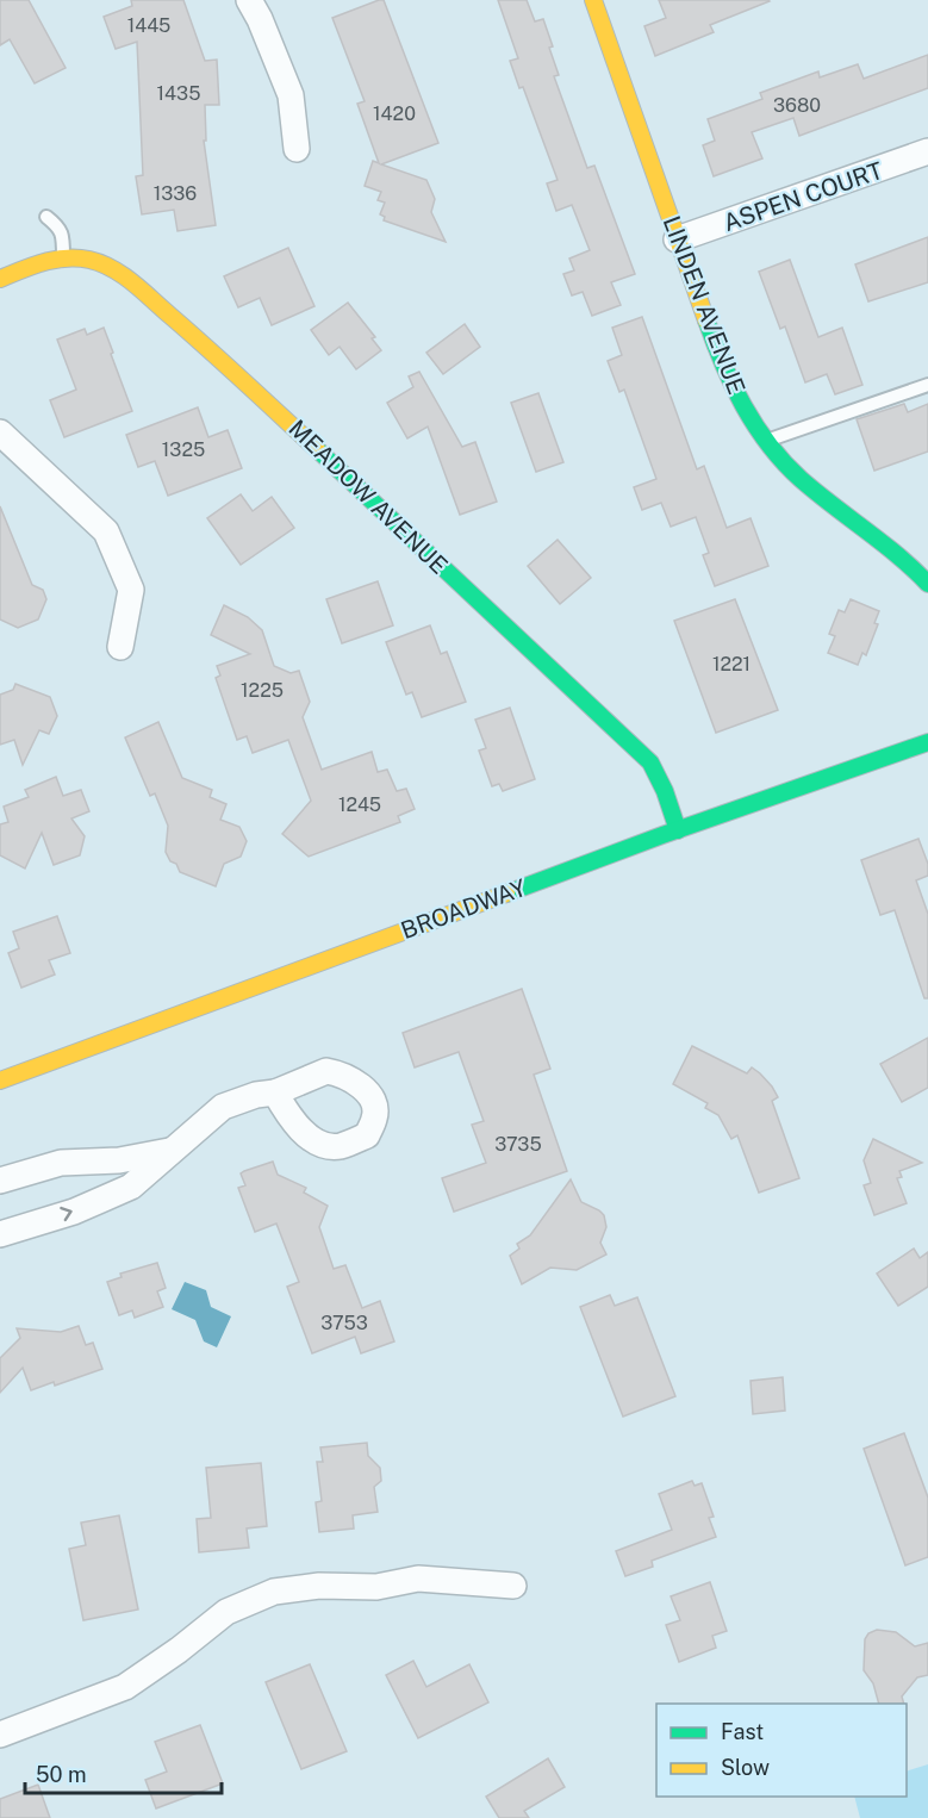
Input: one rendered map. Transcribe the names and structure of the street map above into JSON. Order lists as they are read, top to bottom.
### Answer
{
  "streets": {
    "street": [
      "ASPEN COURT",
      "LINDEN AVENUE",
      "MEADOW AVENUE",
      "BROADWAY"
    ]
  },
  "crossings": [
    ["ASPEN COURT", "LINDEN AVENUE"],
    ["MEADOW AVENUE", "BROADWAY"]
  ],
  "house_numbers": [
    "1445",
    "1435",
    "3680",
    "1420",
    "1336",
    "1325",
    "1221",
    "1225",
    "1245",
    "3735",
    "3753"
  ],
  "legend": ["Fast", "Slow"],
  "scale_bar": "50 m"
}
